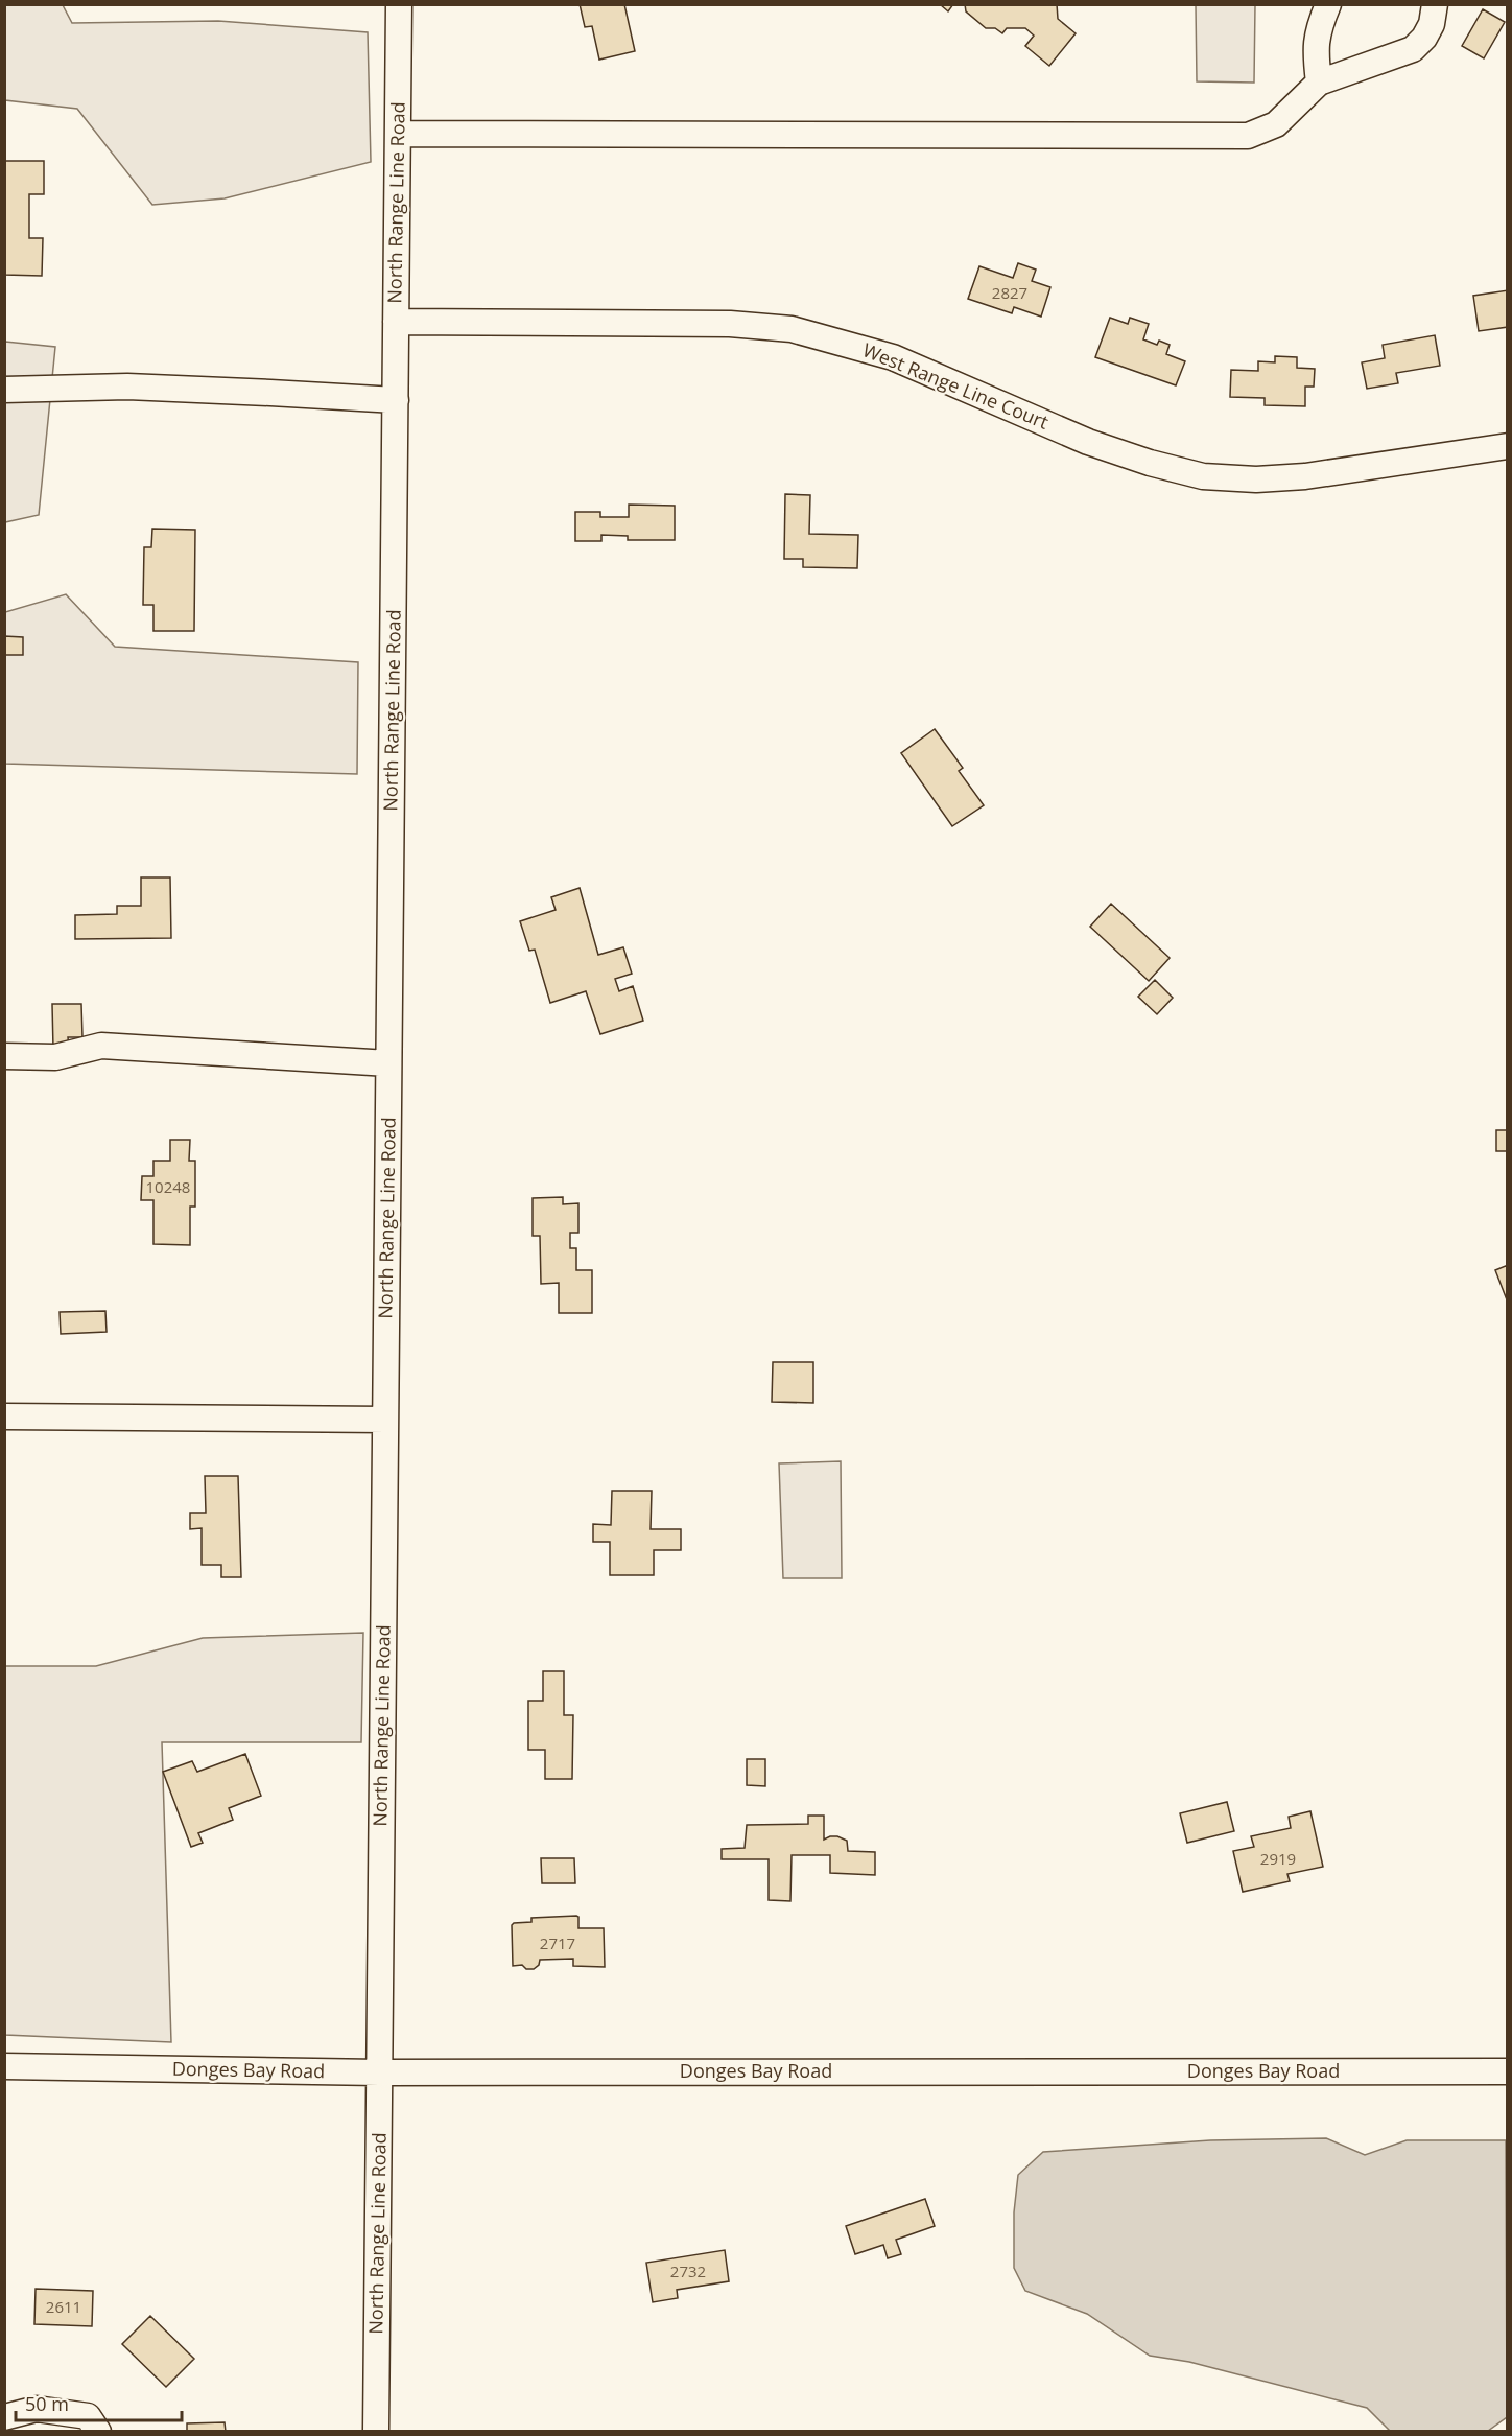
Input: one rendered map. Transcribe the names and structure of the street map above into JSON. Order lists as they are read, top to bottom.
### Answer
{
  "streets": {
    "street": ["North Range Line Road", "West Range Line Court", "Donges Bay Road"]
  },
  "crossings": [
    ["North Range Line Road", "West Range Line Court"],
    ["North Range Line Road", "Donges Bay Road"]
  ],
  "house_numbers": [
    "2827",
    "10248",
    "2919",
    "2717",
    "2732",
    "2611"
  ],
  "scale_bar": "50 m"
}
